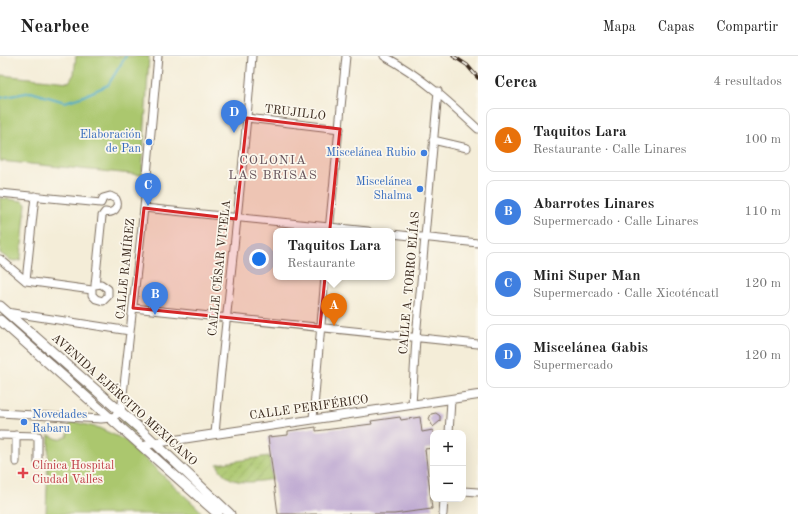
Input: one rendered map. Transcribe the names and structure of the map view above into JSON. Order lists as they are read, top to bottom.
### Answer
{
  "streets": {
    "main road": ["AVENIDA EJÉRCITO MEXICANO"],
    "street": [
      "TRUJILLO",
      "CALLE CÉSAR VITELA",
      "CALLE RAMÍREZ",
      "CALLE A. TORRO ELÍAS",
      "CALLE PERIFÉRICO"
    ]
  },
  "crossings": [
    ["TRUJILLO", "CALLE CÉSAR VITELA"],
    ["CALLE CÉSAR VITELA", "CALLE PERIFÉRICO"],
    ["CALLE RAMÍREZ", "AVENIDA EJÉRCITO MEXICANO"],
    ["CALLE A. TORRO ELÍAS", "CALLE PERIFÉRICO"],
    ["AVENIDA EJÉRCITO MEXICANO", "CALLE PERIFÉRICO"]
  ],
  "districts": ["COLONIA LAS BRISAS"],
  "places": {
    "other": [
      "Elaboración de Pan",
      "Miscelánea Rubio",
      "Miscelánea Shalma",
      "Novedades Rabaru"
    ],
    "health": ["Clínica Hospital Ciudad Valles"]
  },
  "page": {
    "header": "Nearbee",
    "nav": ["Mapa", "Capas", "Compartir"],
    "heading": ["Cerca", "4 resultados"],
    "pins": [
      "D",
      "C",
      "B",
      "A"
    ],
    "list": [
      {
        "mark": "A",
        "name": "Taquitos Lara",
        "note": "Restaurante · Calle Linares",
        "value": "100 m"
      },
      {
        "mark": "B",
        "name": "Abarrotes Linares",
        "note": "Supermercado · Calle Linares",
        "value": "110 m"
      },
      {
        "mark": "C",
        "name": "Mini Super Man",
        "note": "Supermercado · Calle Xicoténcatl",
        "value": "120 m"
      },
      {
        "mark": "D",
        "name": "Miscelánea Gabis",
        "note": "Supermercado",
        "value": "120 m"
      }
    ],
    "popup": ["Taquitos Lara", "Restaurante"],
    "map_buttons": ["+", "−"]
  }
}
